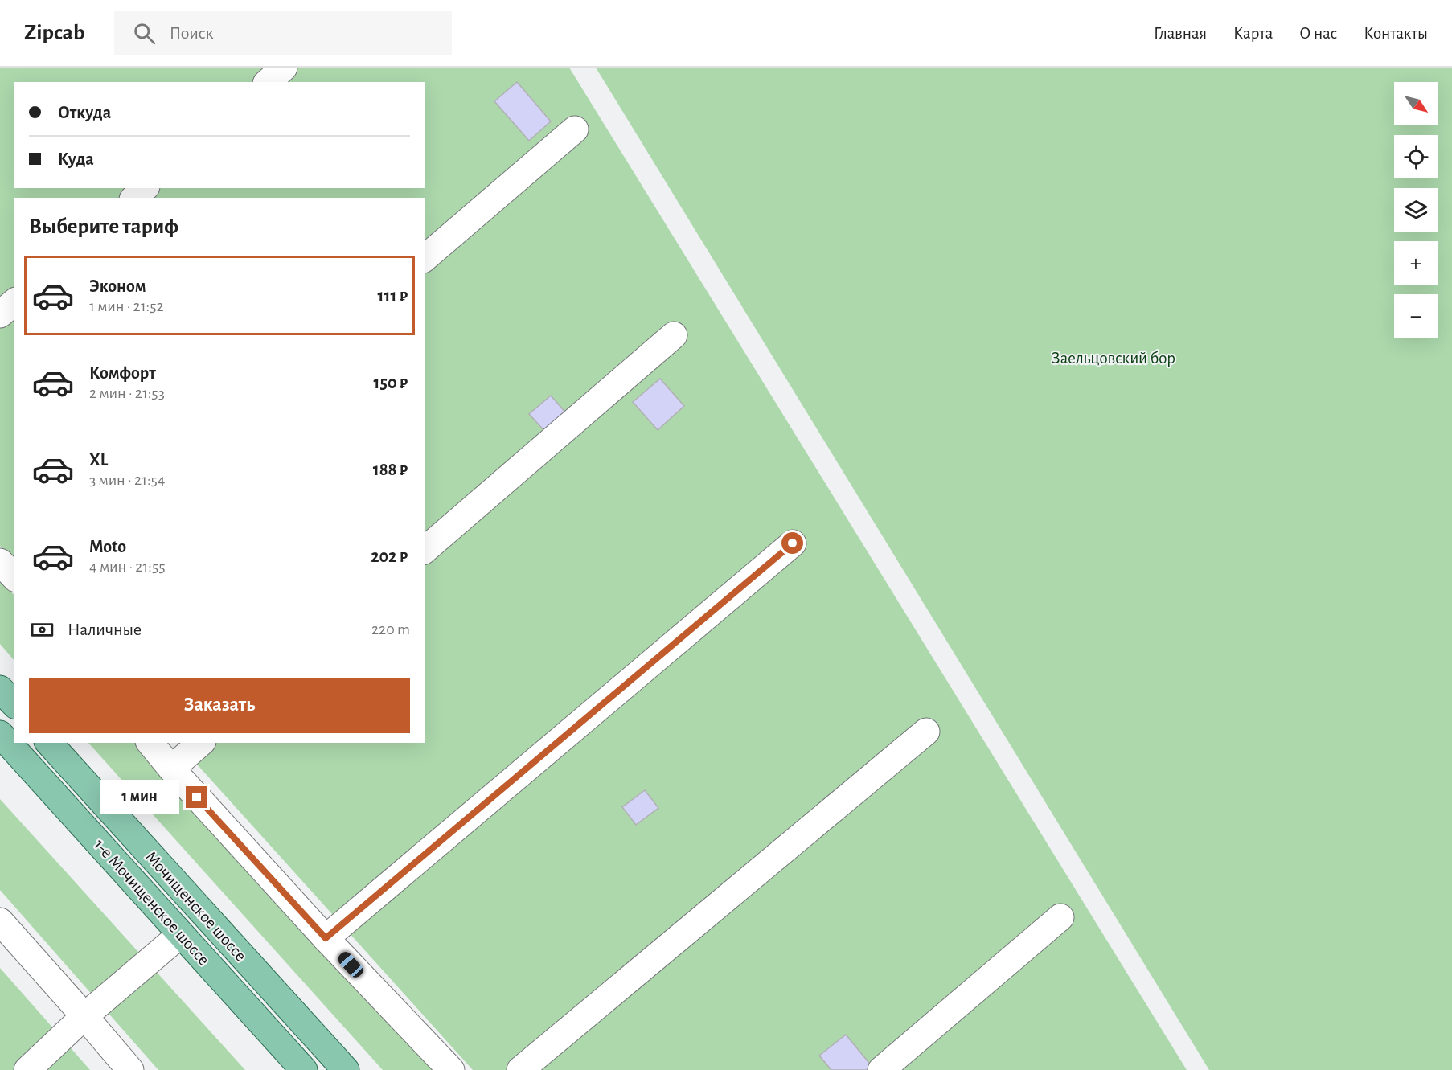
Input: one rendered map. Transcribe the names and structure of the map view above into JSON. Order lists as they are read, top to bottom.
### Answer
{
  "streets": {
    "main road": ["1-е Мочищенское шоссе", "Мочищенское шоссе"]
  },
  "parks": ["Заельцовский бор"],
  "north": "bottom right",
  "page": {
    "header": "Zipcab",
    "search": "Поиск",
    "nav": [
      "Главная",
      "Карта",
      "О нас",
      "Контакты"
    ],
    "map_buttons": ["+", "−"],
    "banner": ["Откуда", "Куда"],
    "heading": "Выберите тариф",
    "list": [
      {
        "name": "Эконом",
        "note": "1 мин · 21:52",
        "value": "111 ₽"
      },
      {
        "name": "Комфорт",
        "note": "2 мин · 21:53",
        "value": "150 ₽"
      },
      {
        "name": "XL",
        "note": "3 мин · 21:54",
        "value": "188 ₽"
      },
      {
        "name": "Moto",
        "note": "4 мин · 21:55",
        "value": "202 ₽"
      }
    ],
    "pay": ["Наличные", "220 m"],
    "buttons": "Заказать",
    "bubble": "1 мин"
  }
}
